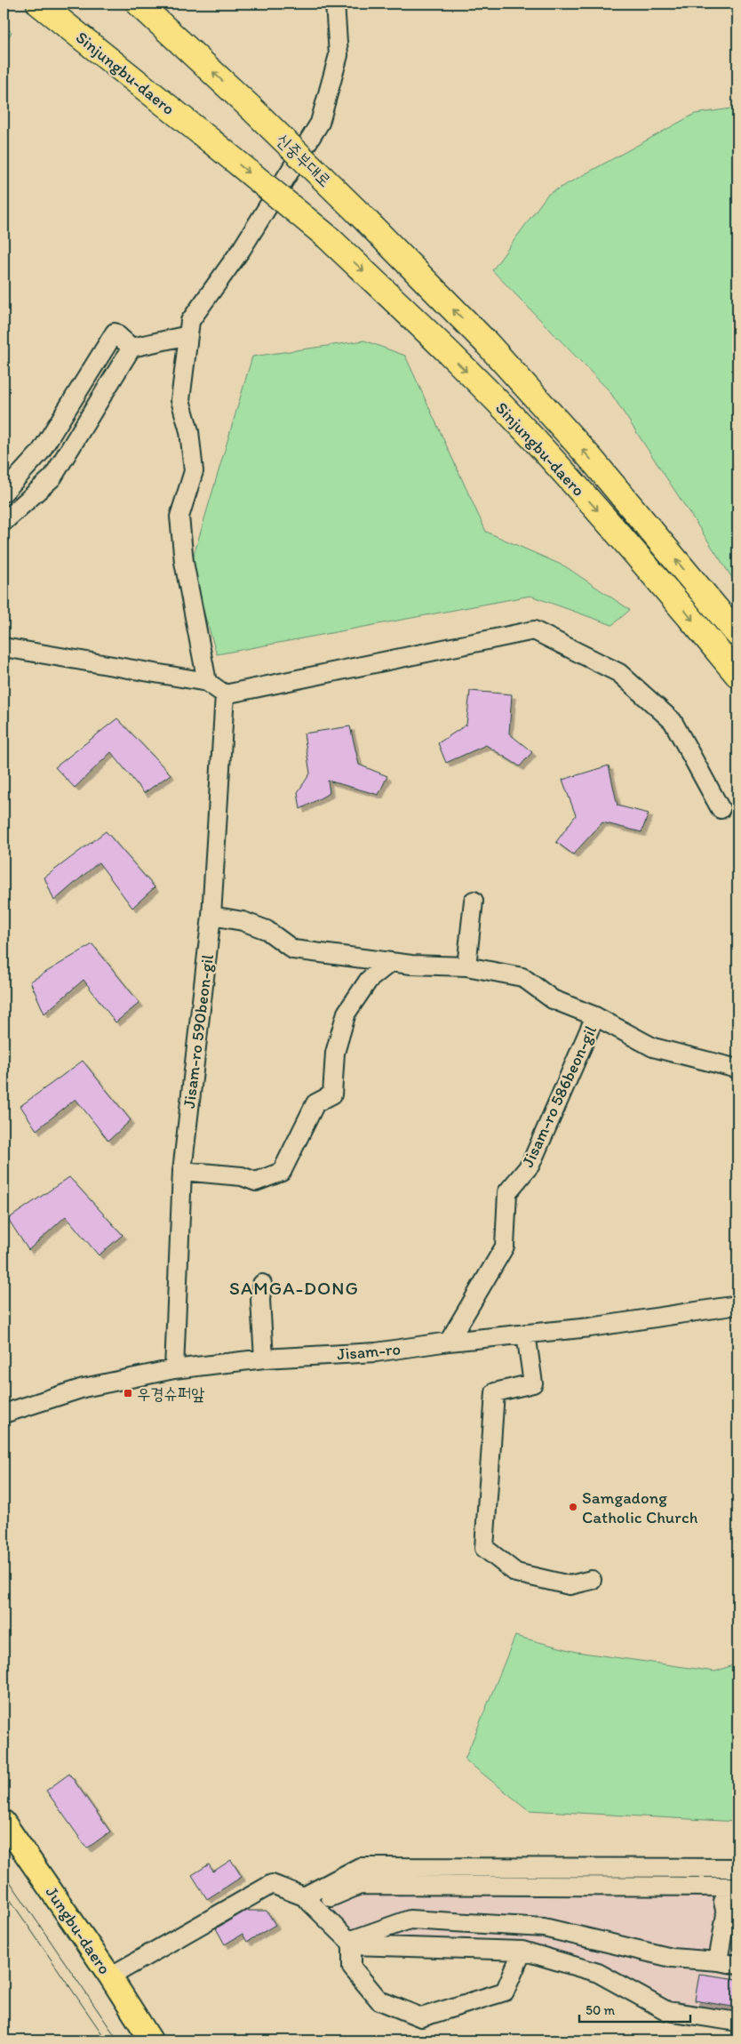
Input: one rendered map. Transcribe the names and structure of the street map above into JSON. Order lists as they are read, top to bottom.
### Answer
{
  "streets": {
    "highway": ["Sinjungbu-daero", "신중부대로"],
    "main road": ["Jungbu-daero"],
    "street": ["Jisam-ro 590beon-gil", "Jisam-ro 586beon-gil", "Jisam-ro"]
  },
  "crossings": [
    ["Sinjungbu-daero", "신중부대로"],
    ["Jisam-ro 590beon-gil", "Jisam-ro"],
    ["Jisam-ro 586beon-gil", "Jisam-ro"]
  ],
  "one_way": ["신중부대로"],
  "districts": ["SAMGA-DONG"],
  "places": {
    "transit": ["우경슈퍼앞"],
    "other": ["Samgadong Catholic Church"]
  },
  "scale_bar": "50 m"
}
